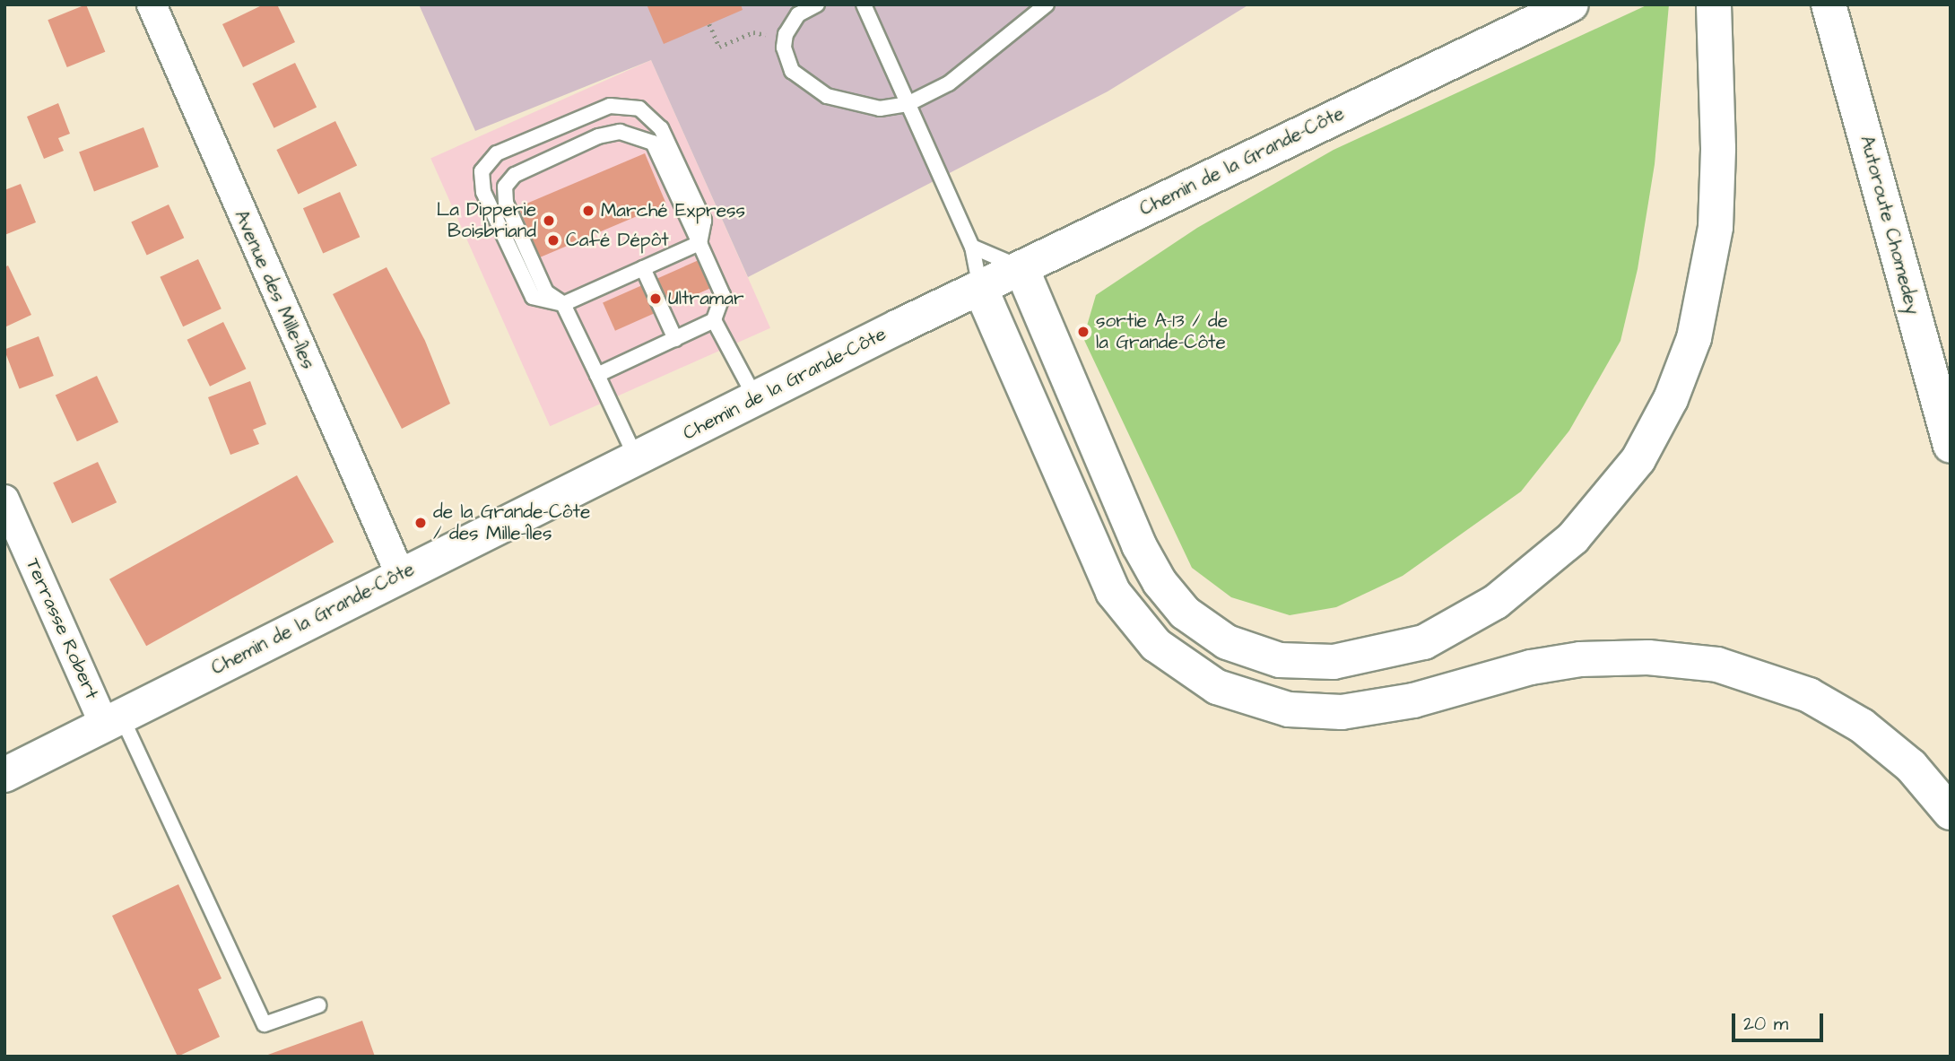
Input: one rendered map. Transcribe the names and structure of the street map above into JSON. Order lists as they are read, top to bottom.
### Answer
{
  "streets": {
    "main road": ["Chemin de la Grande-Côte", "Autoroute Chomedey"],
    "street": ["Avenue des Mille-Îles", "Terrasse Robert"]
  },
  "crossings": [
    ["Chemin de la Grande-Côte", "Avenue des Mille-Îles"],
    ["Chemin de la Grande-Côte", "Terrasse Robert"]
  ],
  "places": [
    "Marché Express",
    "La Dipperie Boisbriand",
    "Café Dépôt",
    "Ultramar",
    "sortie A-13 / de la Grande-Côte",
    "de la Grande-Côte / des Mille-Îles"
  ],
  "scale_bar": "20 m"
}
